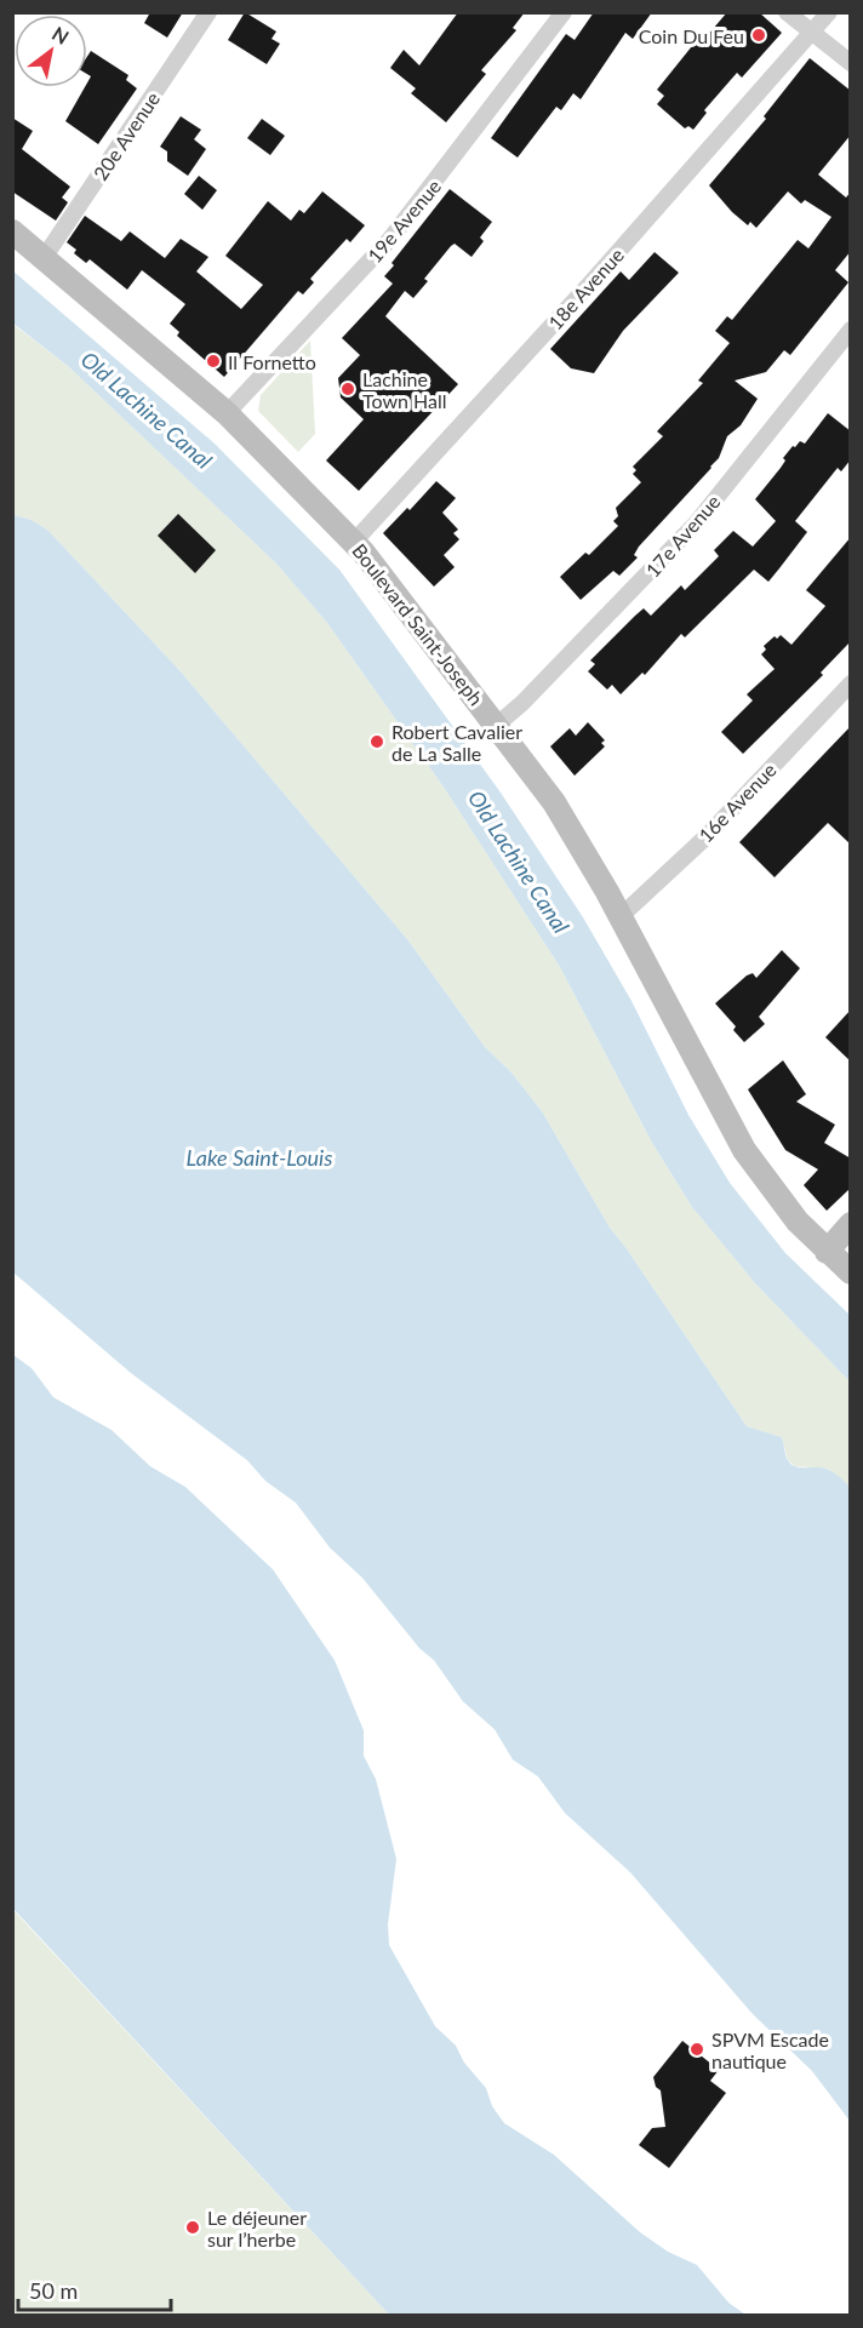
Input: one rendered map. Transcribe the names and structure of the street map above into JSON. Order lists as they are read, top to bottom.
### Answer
{
  "streets": {
    "street": [
      "20e Avenue",
      "19e Avenue",
      "18e Avenue",
      "17e Avenue",
      "Boulevard Saint-Joseph",
      "16e Avenue"
    ]
  },
  "crossings": [
    ["20e Avenue", "Boulevard Saint-Joseph"],
    ["19e Avenue", "Boulevard Saint-Joseph"],
    ["18e Avenue", "Boulevard Saint-Joseph"],
    ["17e Avenue", "Boulevard Saint-Joseph"],
    ["Boulevard Saint-Joseph", "16e Avenue"]
  ],
  "water": ["Old Lachine Canal", "Lake Saint-Louis"],
  "places": [
    "Coin Du Feu",
    "Il Fornetto",
    "Lachine Town Hall",
    "Robert Cavalier de La Salle",
    "SPVM Escade nautique",
    "Le déjeuner sur l’herbe"
  ],
  "scale_bar": "50 m",
  "north": "top right"
}
